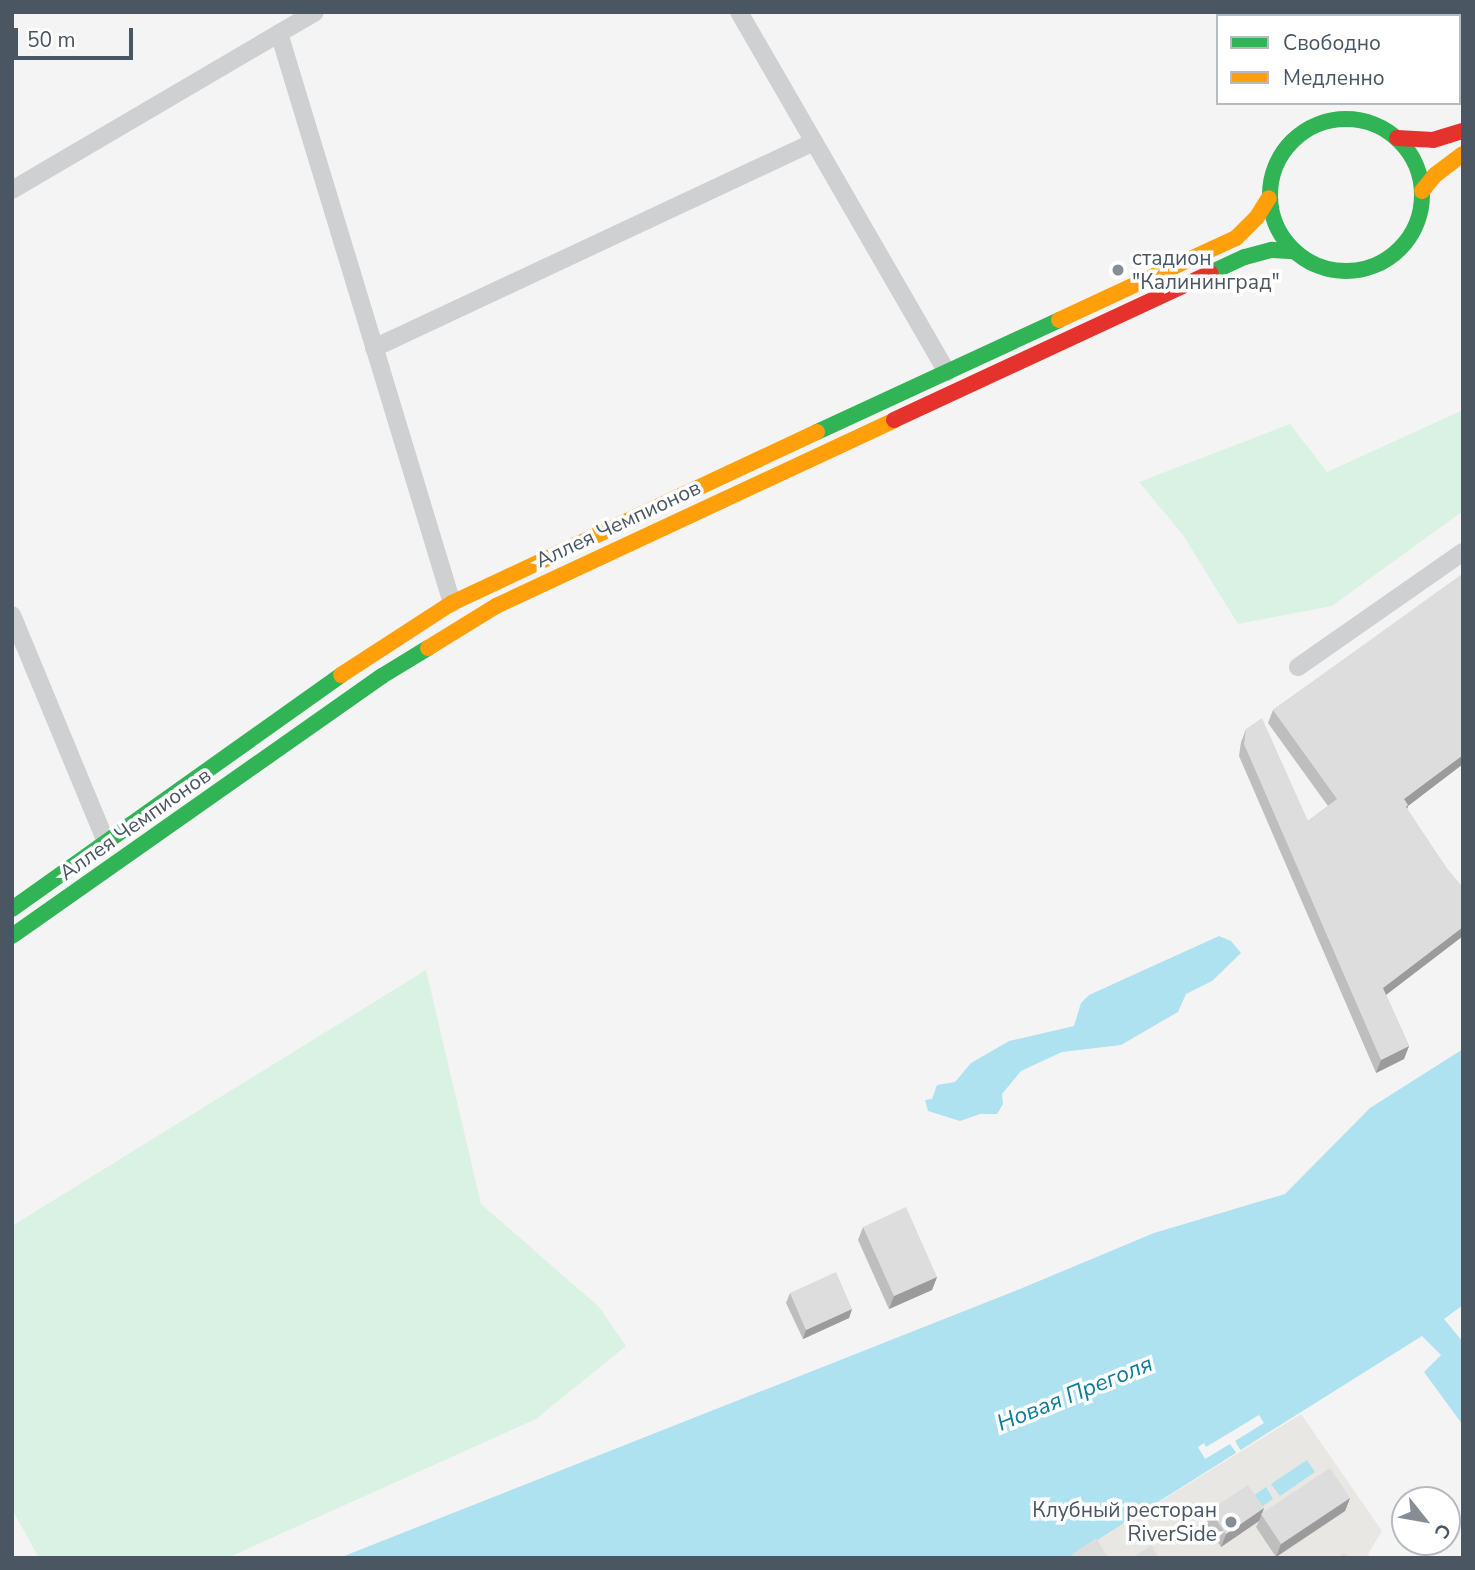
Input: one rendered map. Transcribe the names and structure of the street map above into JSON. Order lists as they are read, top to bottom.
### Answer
{
  "streets": {
    "main road": ["Аллея Чемпионов"]
  },
  "water": ["Новая Преголя"],
  "places": ["стадион \"Калининград\"", "Клубный ресторан RiverSide"],
  "legend": ["Свободно", "Медленно"],
  "scale_bar": "50 m",
  "north": "bottom right"
}
